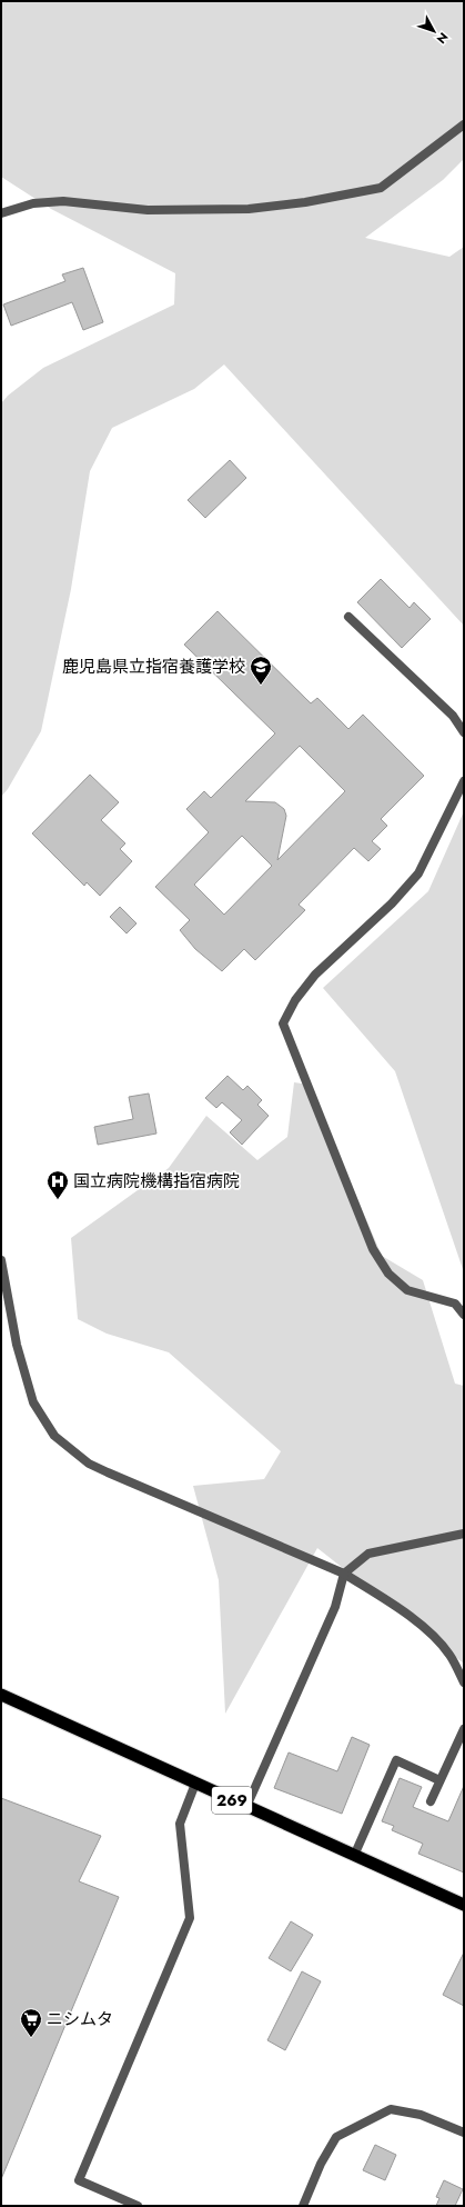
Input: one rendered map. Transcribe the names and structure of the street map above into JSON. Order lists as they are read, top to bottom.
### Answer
{
  "streets": {
    "highway": ["269"]
  },
  "places": {
    "school or university": ["鹿児島県立指宿養護学校"],
    "hospital": ["国立病院機構指宿病院"],
    "supermarket": ["ニシムタ"]
  },
  "north": "bottom right"
}
